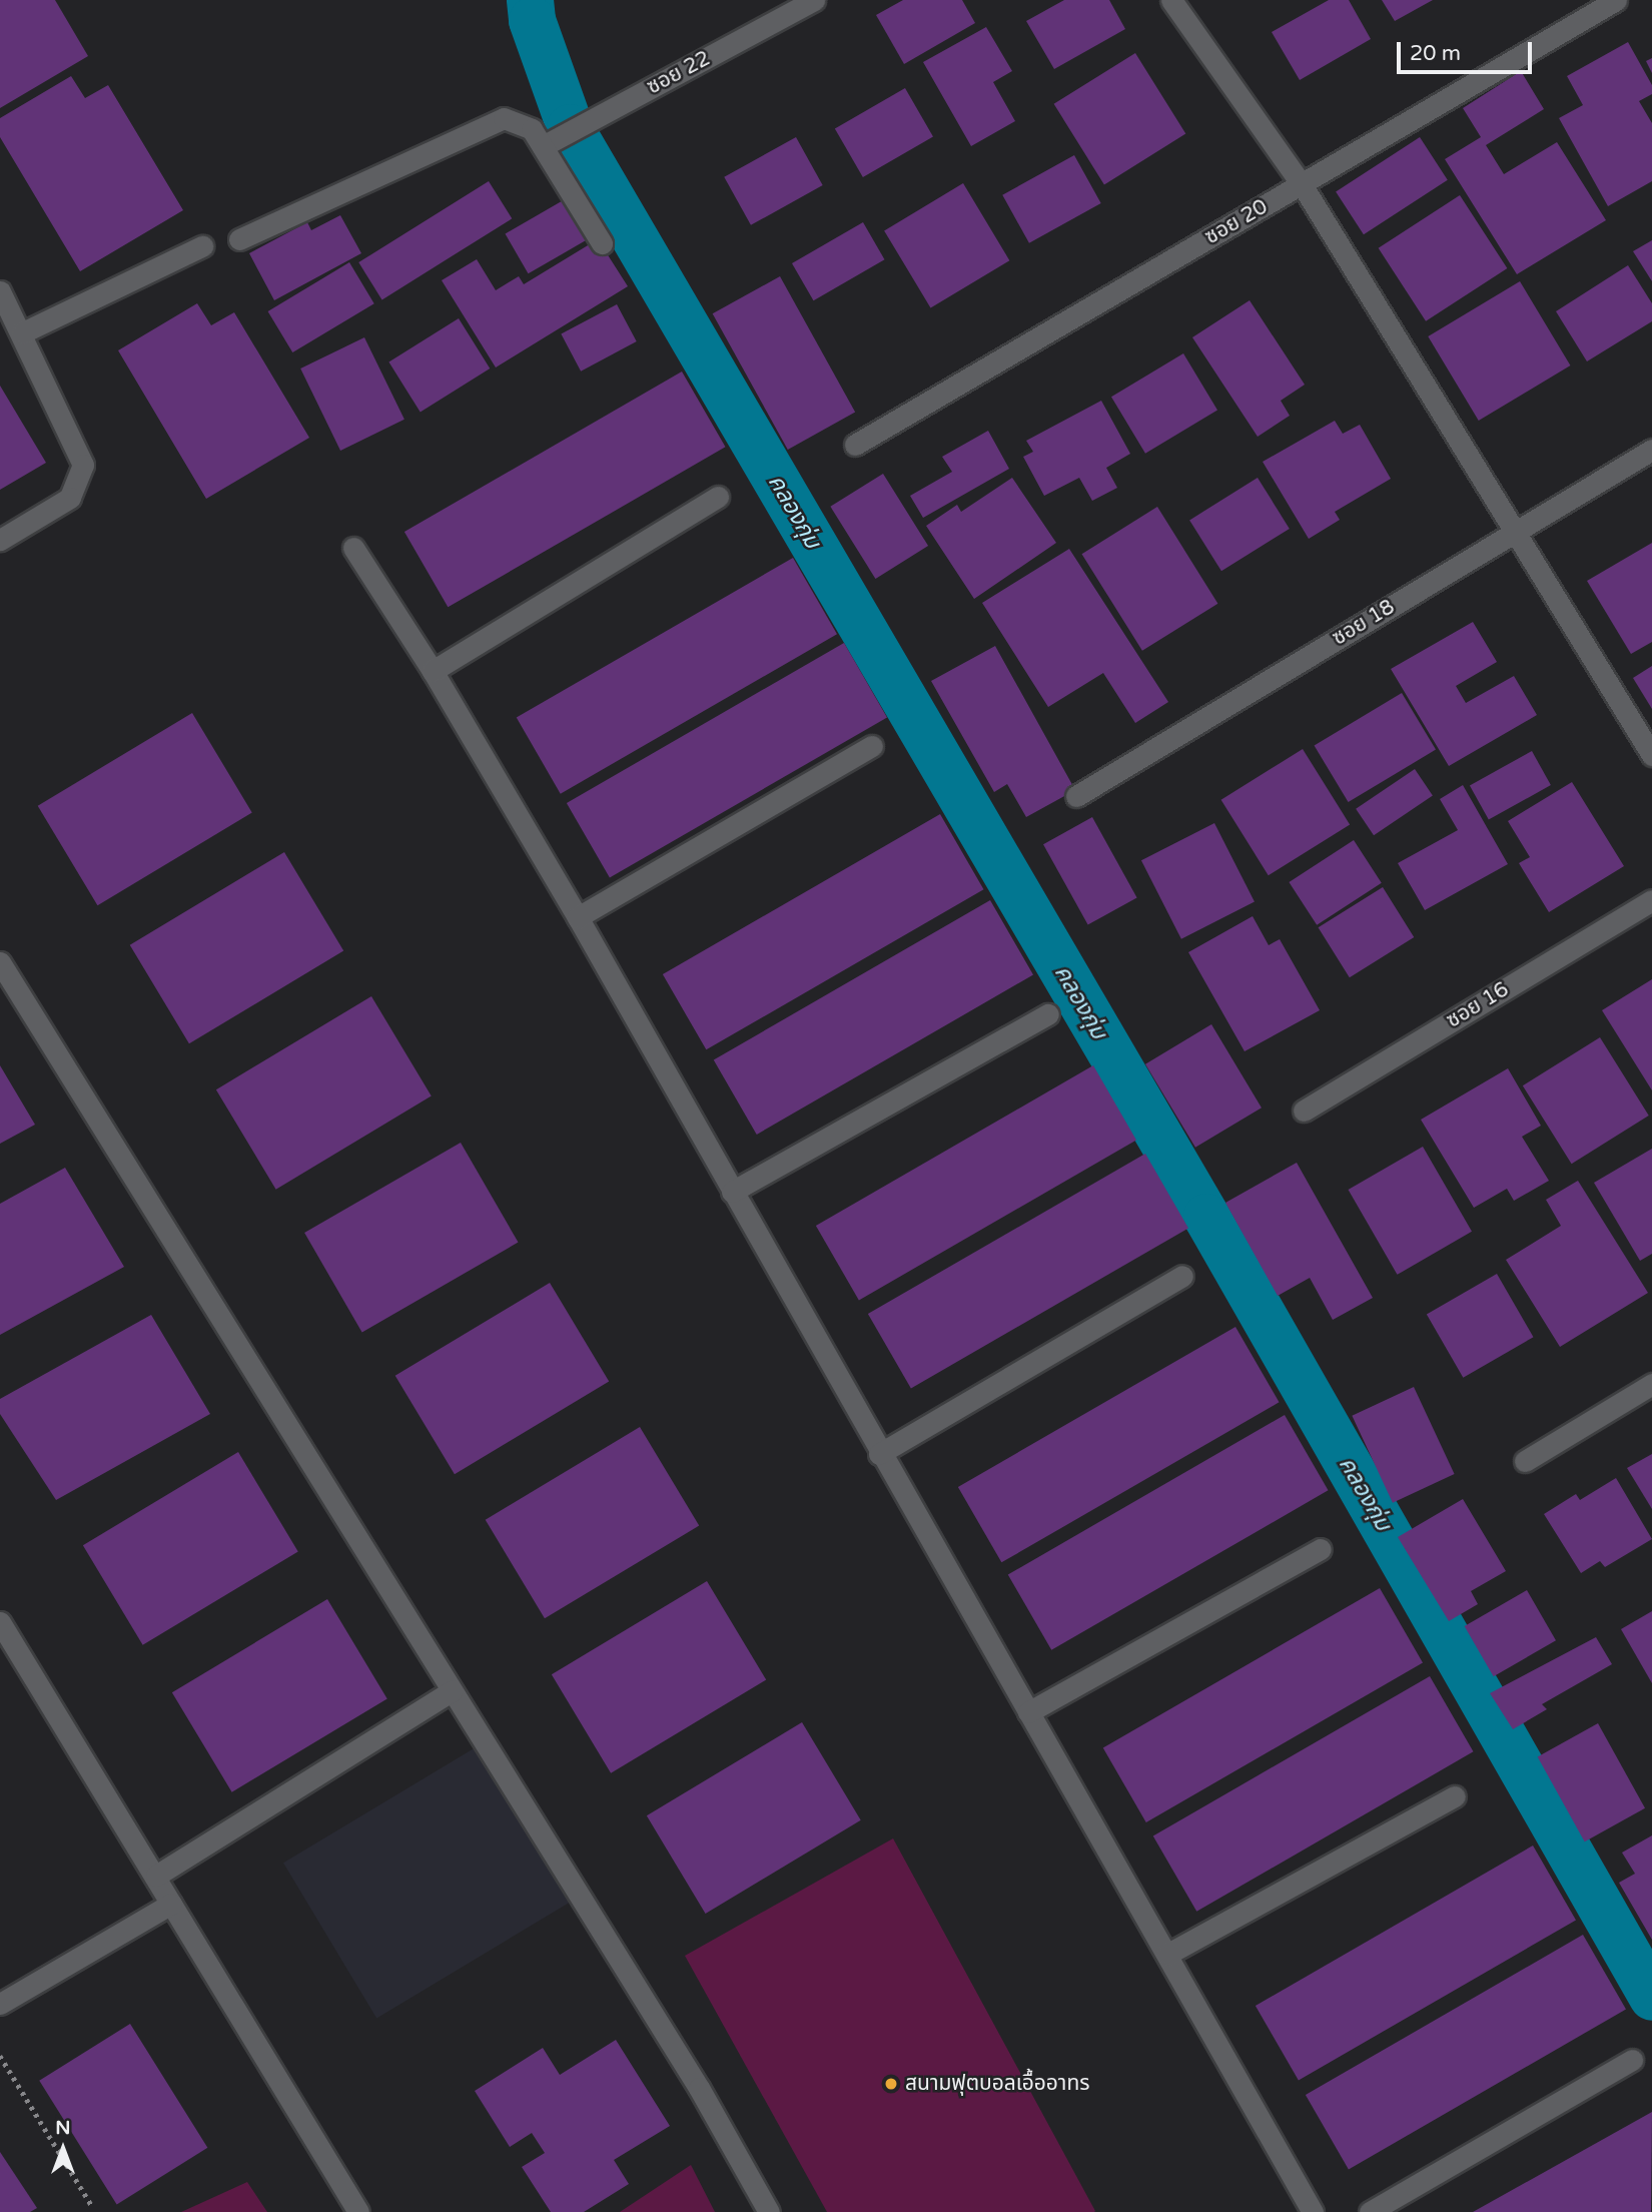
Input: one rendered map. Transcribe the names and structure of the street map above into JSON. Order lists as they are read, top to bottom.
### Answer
{
  "streets": {
    "street": [
      "ซอย 22",
      "ซอย 20",
      "ซอย 18",
      "ซอย 16"
    ]
  },
  "water": ["คลองกุ่ม"],
  "places": ["สนามฟุตบอลเอื้ออาทร"],
  "scale_bar": "20 m",
  "north": "top"
}
